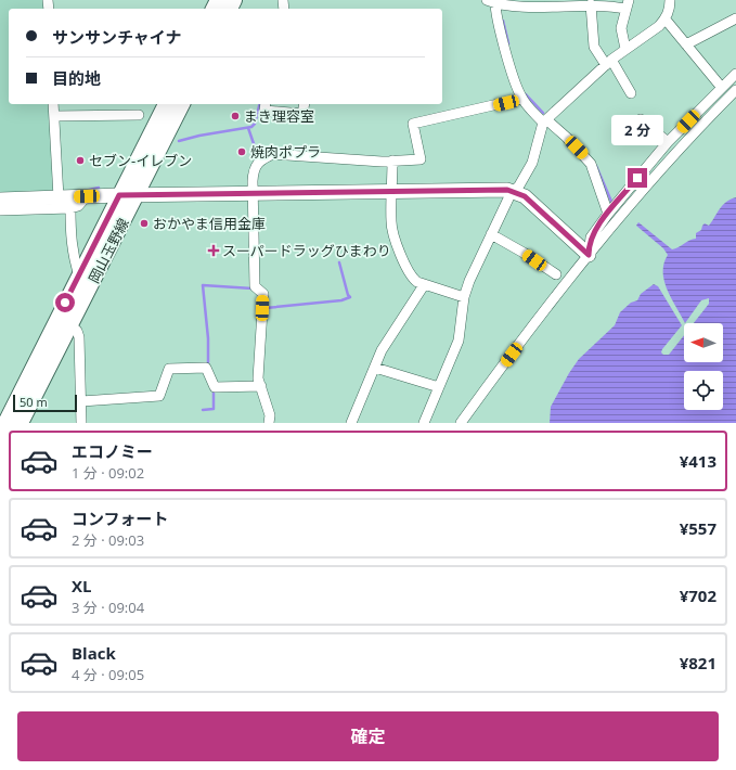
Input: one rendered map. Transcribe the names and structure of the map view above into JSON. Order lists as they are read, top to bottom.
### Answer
{
  "streets": {
    "main road": ["岡山玉野線"]
  },
  "places": {
    "other": [
      "まき理容室",
      "焼肉ポプラ",
      "セブン-イレブン",
      "おかやま信用金庫"
    ],
    "health": ["スーパードラッグひまわり"]
  },
  "scale_bar": "50 m",
  "north": "left",
  "page": {
    "banner": ["サンサンチャイナ", "目的地"],
    "bubble": "2 分",
    "scale": "50 m",
    "list": [
      {
        "name": "エコノミー",
        "note": "1 分 · 09:02",
        "value": "¥413"
      },
      {
        "name": "コンフォート",
        "note": "2 分 · 09:03",
        "value": "¥557"
      },
      {
        "name": "XL",
        "note": "3 分 · 09:04",
        "value": "¥702"
      },
      {
        "name": "Black",
        "note": "4 分 · 09:05",
        "value": "¥821"
      }
    ],
    "buttons": "確定"
  }
}
